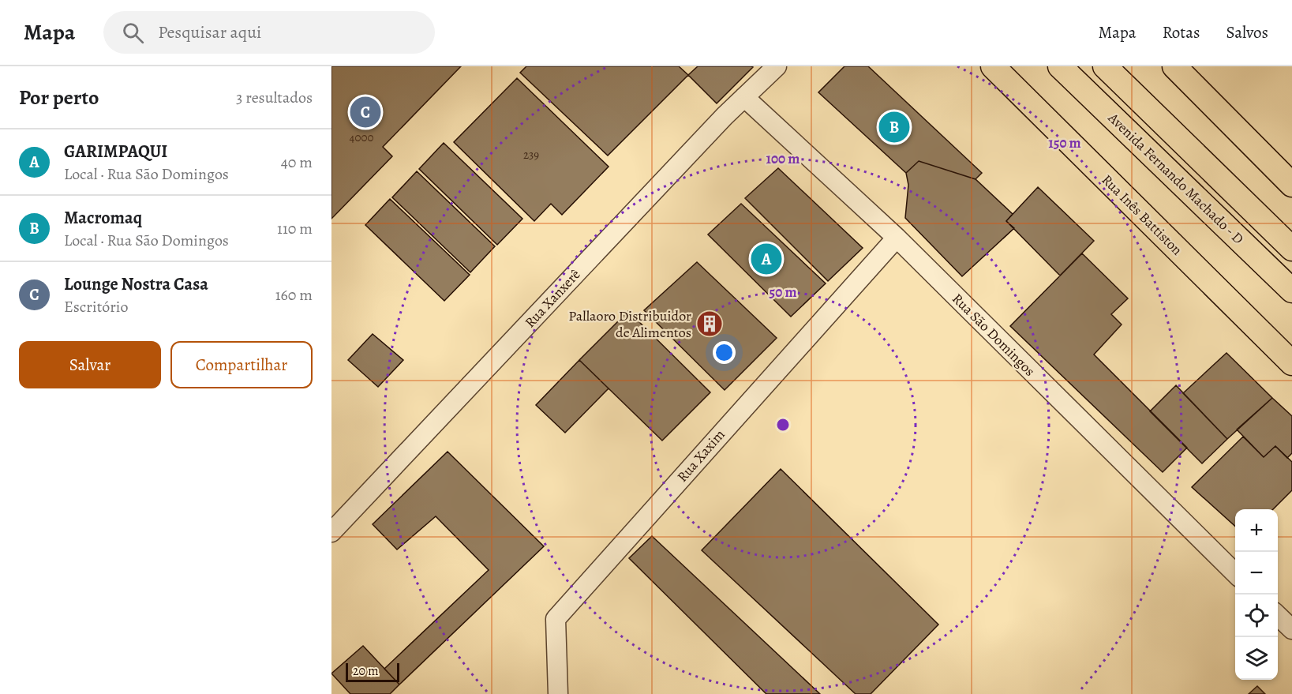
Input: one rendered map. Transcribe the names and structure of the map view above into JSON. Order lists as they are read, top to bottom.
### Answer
{
  "streets": {
    "main road": ["Avenida Fernando Machado - D", "Rua Inês Battiston"],
    "street": ["Rua Xanxerê", "Rua São Domingos", "Rua Xaxim"]
  },
  "crossings": [
    ["Rua Xanxerê", "Rua São Domingos"],
    ["Rua São Domingos", "Rua Xaxim"]
  ],
  "places": {
    "building": ["Pallaoro Distribuidor de Alimentos"]
  },
  "house_numbers": ["4000", "239"],
  "scale_bar": "20 m",
  "page": {
    "header": "Mapa",
    "search": "Pesquisar aqui",
    "nav": ["Mapa", "Rotas", "Salvos"],
    "heading": ["Por perto", "3 resultados"],
    "pins": ["C", "B", "A"],
    "list": [
      {
        "mark": "A",
        "name": "GARIMPAQUI",
        "note": "Local · Rua São Domingos",
        "value": "40 m"
      },
      {
        "mark": "B",
        "name": "Macromaq",
        "note": "Local · Rua São Domingos",
        "value": "110 m"
      },
      {
        "mark": "C",
        "name": "Lounge Nostra Casa",
        "note": "Escritório",
        "value": "160 m"
      }
    ],
    "buttons": ["Salvar", "Compartilhar"],
    "map_buttons": ["+", "−"],
    "scale": "20 m"
  },
  "rings": ["150 m", "100 m", "50 m"]
}
